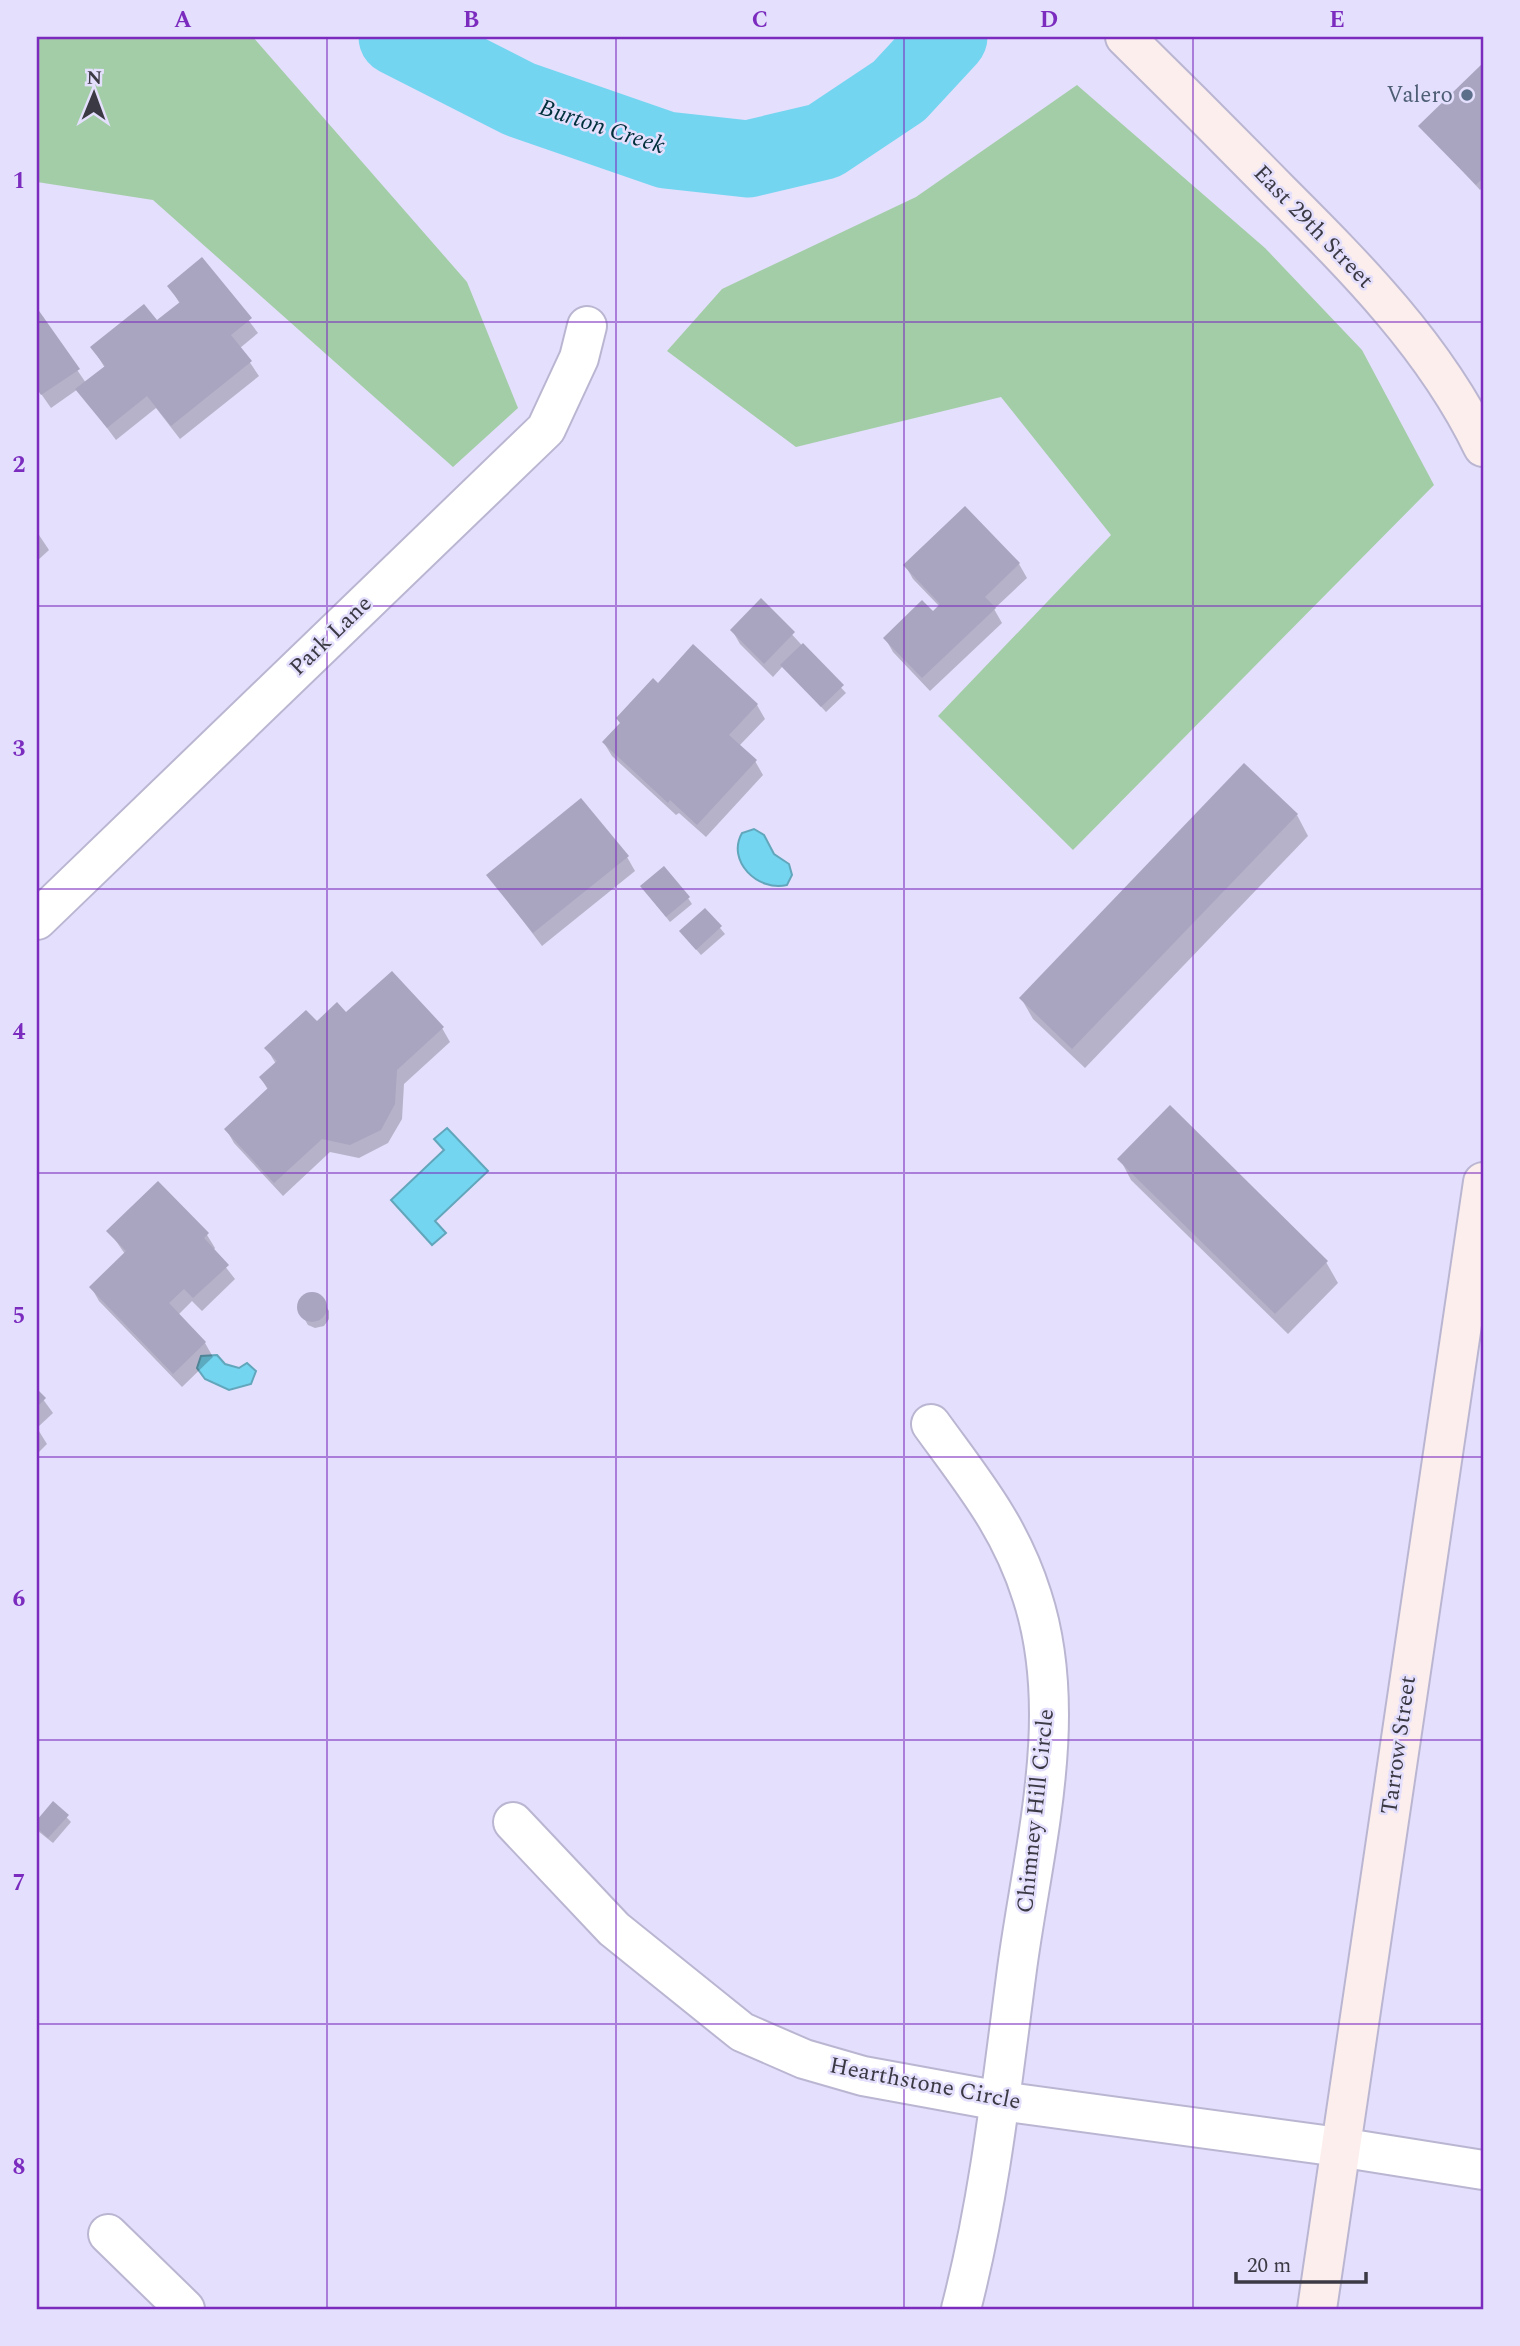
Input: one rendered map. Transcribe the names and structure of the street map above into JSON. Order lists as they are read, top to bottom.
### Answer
{
  "streets": {
    "main road": ["East 29th Street", "Tarrow Street"],
    "street": ["Park Lane", "Chimney Hill Circle", "Hearthstone Circle"]
  },
  "crossings": [
    ["Tarrow Street", "Hearthstone Circle"],
    ["Chimney Hill Circle", "Hearthstone Circle"]
  ],
  "water": ["Burton Creek"],
  "places": ["Valero"],
  "scale_bar": "20 m",
  "north": "top",
  "grid": {
    "columns": [
      "A",
      "B",
      "C",
      "D",
      "E"
    ],
    "rows": [
      "1",
      "2",
      "3",
      "4",
      "5",
      "6",
      "7",
      "8"
    ]
  }
}
